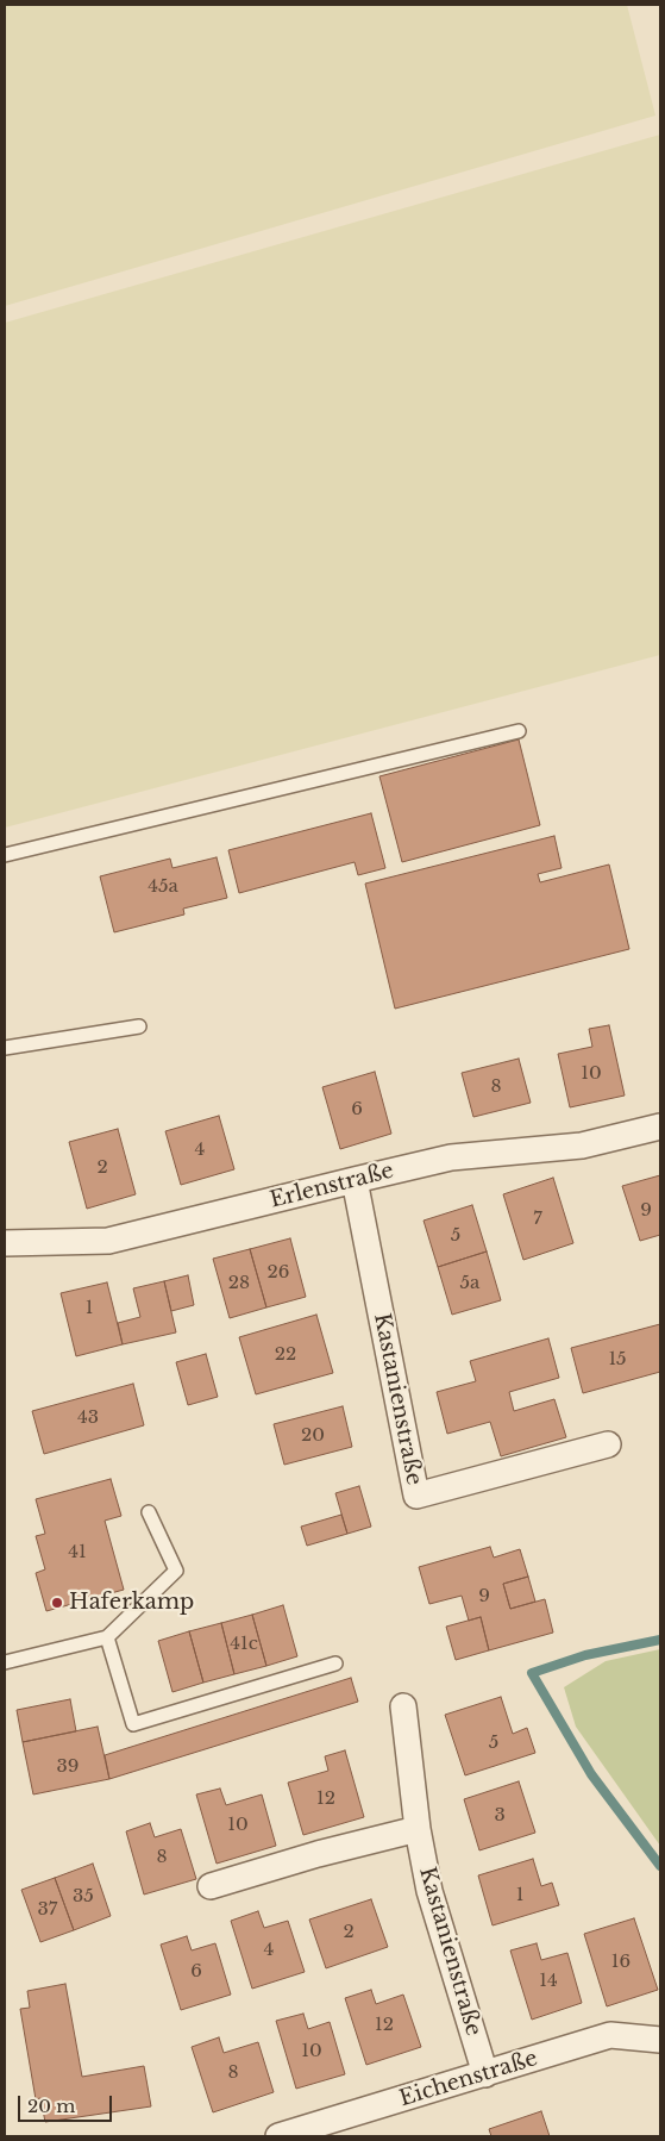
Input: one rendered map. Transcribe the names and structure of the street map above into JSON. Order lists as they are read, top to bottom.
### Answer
{
  "streets": {
    "street": ["Erlenstraße", "Kastanienstraße", "Eichenstraße"]
  },
  "crossings": [
    ["Erlenstraße", "Kastanienstraße"],
    ["Kastanienstraße", "Eichenstraße"]
  ],
  "places": ["Haferkamp"],
  "house_numbers": [
    "45a",
    "10",
    "8",
    "6",
    "4",
    "2",
    "9",
    "7",
    "5",
    "26",
    "28",
    "5a",
    "1",
    "22",
    "15",
    "43",
    "20",
    "41",
    "9",
    "41c",
    "5",
    "39",
    "12",
    "3",
    "10",
    "8",
    "1",
    "35",
    "37",
    "2",
    "4",
    "16",
    "6",
    "14",
    "12",
    "10",
    "8"
  ],
  "scale_bar": "20 m"
}
